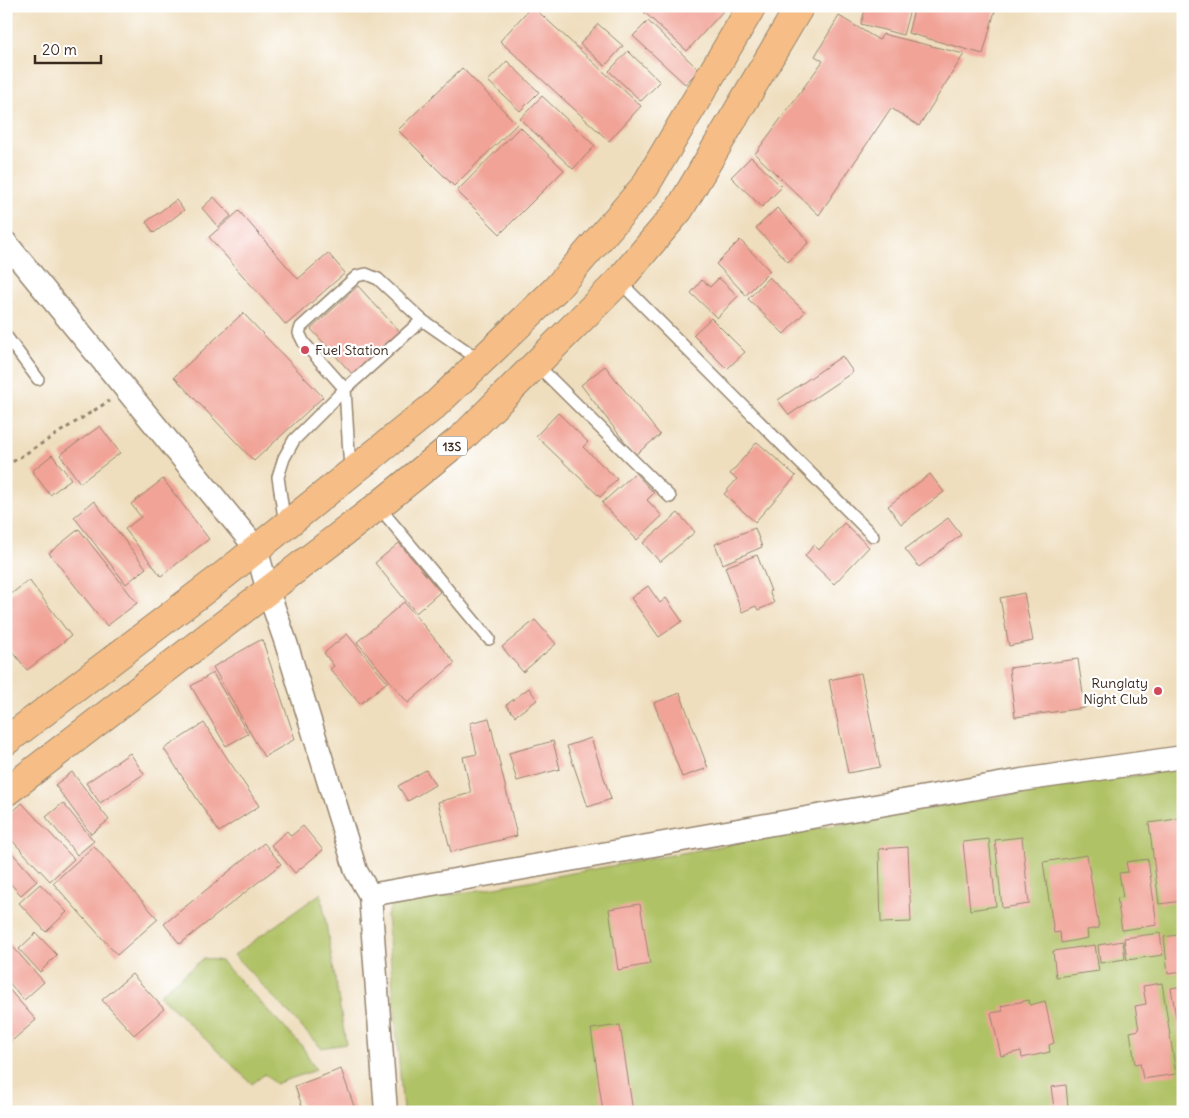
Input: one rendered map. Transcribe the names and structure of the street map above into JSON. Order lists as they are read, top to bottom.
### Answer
{
  "streets": {
    "highway": ["13S"]
  },
  "places": ["Fuel Station", "Runglaty Night Club"],
  "scale_bar": "20 m"
}
